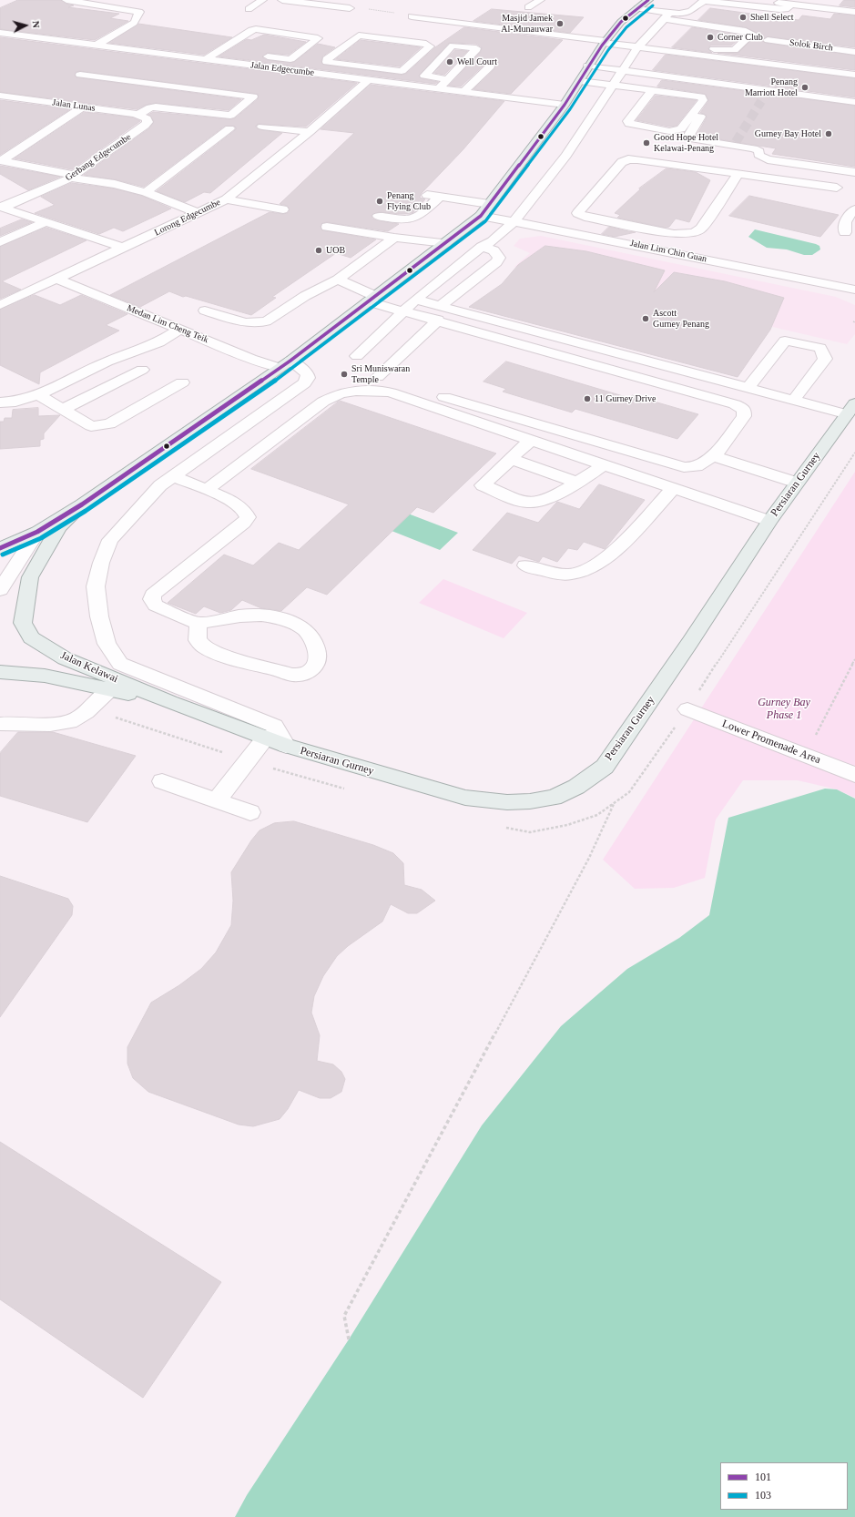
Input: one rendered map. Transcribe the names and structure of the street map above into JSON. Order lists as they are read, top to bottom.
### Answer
{
  "streets": {
    "main road": ["Persiaran Gurney", "Jalan Kelawai"],
    "street": [
      "Solok Birch",
      "Jalan Edgecumbe",
      "Jalan Lunas",
      "Gerbang Edgecumbe",
      "Lorong Edgecumbe",
      "Jalan Lim Chin Guan",
      "Medan Lim Cheng Teik",
      "Lower Promenade Area"
    ]
  },
  "crossings": [
    ["Jalan Edgecumbe", "Lorong Edgecumbe"],
    ["Jalan Edgecumbe", "Jalan Kelawai"],
    ["Jalan Lunas", "Gerbang Edgecumbe"],
    ["Lorong Edgecumbe", "Medan Lim Cheng Teik"],
    ["Jalan Lim Chin Guan", "Jalan Kelawai"],
    ["Medan Lim Cheng Teik", "Jalan Kelawai"],
    ["Persiaran Gurney", "Jalan Kelawai"]
  ],
  "parks": ["Gurney Bay Phase 1"],
  "places": [
    "Shell Select",
    "Masjid Jamek Al-Munauwar",
    "Corner Club",
    "Well Court",
    "Penang Marriott Hotel",
    "Gurney Bay Hotel",
    "Good Hope Hotel Kelawai-Penang",
    "Penang Flying Club",
    "UOB",
    "Ascott Gurney Penang",
    "Sri Muniswaran Temple",
    "11 Gurney Drive"
  ],
  "lines": ["transit line 101", "transit line 103"],
  "legend": ["101", "103"],
  "north": "right"
}
